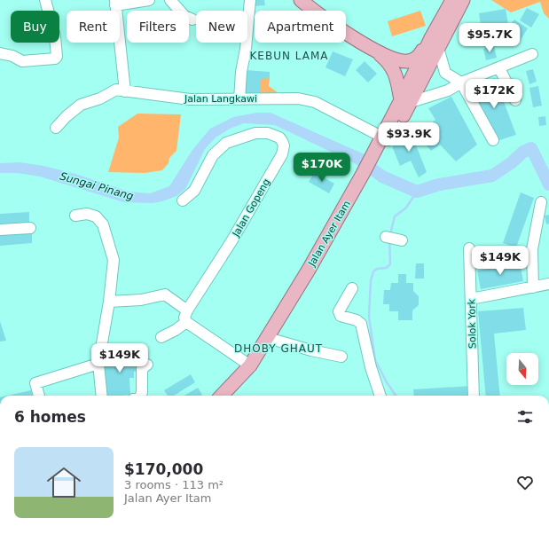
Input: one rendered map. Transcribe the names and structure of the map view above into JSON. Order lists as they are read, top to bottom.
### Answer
{
  "streets": {
    "main road": ["Jalan Ayer Itam"],
    "street": ["Jalan Langkawi", "Jalan Gopeng", "Solok York"]
  },
  "crossings": [
    ["Jalan Langkawi", "Jalan Ayer Itam"]
  ],
  "districts": ["KEBUN LAMA", "DHOBY GHAUT"],
  "water": ["Sungai Pinang"],
  "north": "bottom",
  "page": {
    "chip": [
      "Buy",
      "Rent",
      "Filters",
      "New",
      "Apartment"
    ],
    "price": [
      "$95.7K",
      "$172K",
      "$93.9K",
      "$170K",
      "$149K",
      "$149K"
    ],
    "heading": "6 homes",
    "list": [
      {
        "name": "$170,000",
        "note": "3 rooms · 113 m² · Jalan Ayer Itam"
      }
    ]
  }
}
